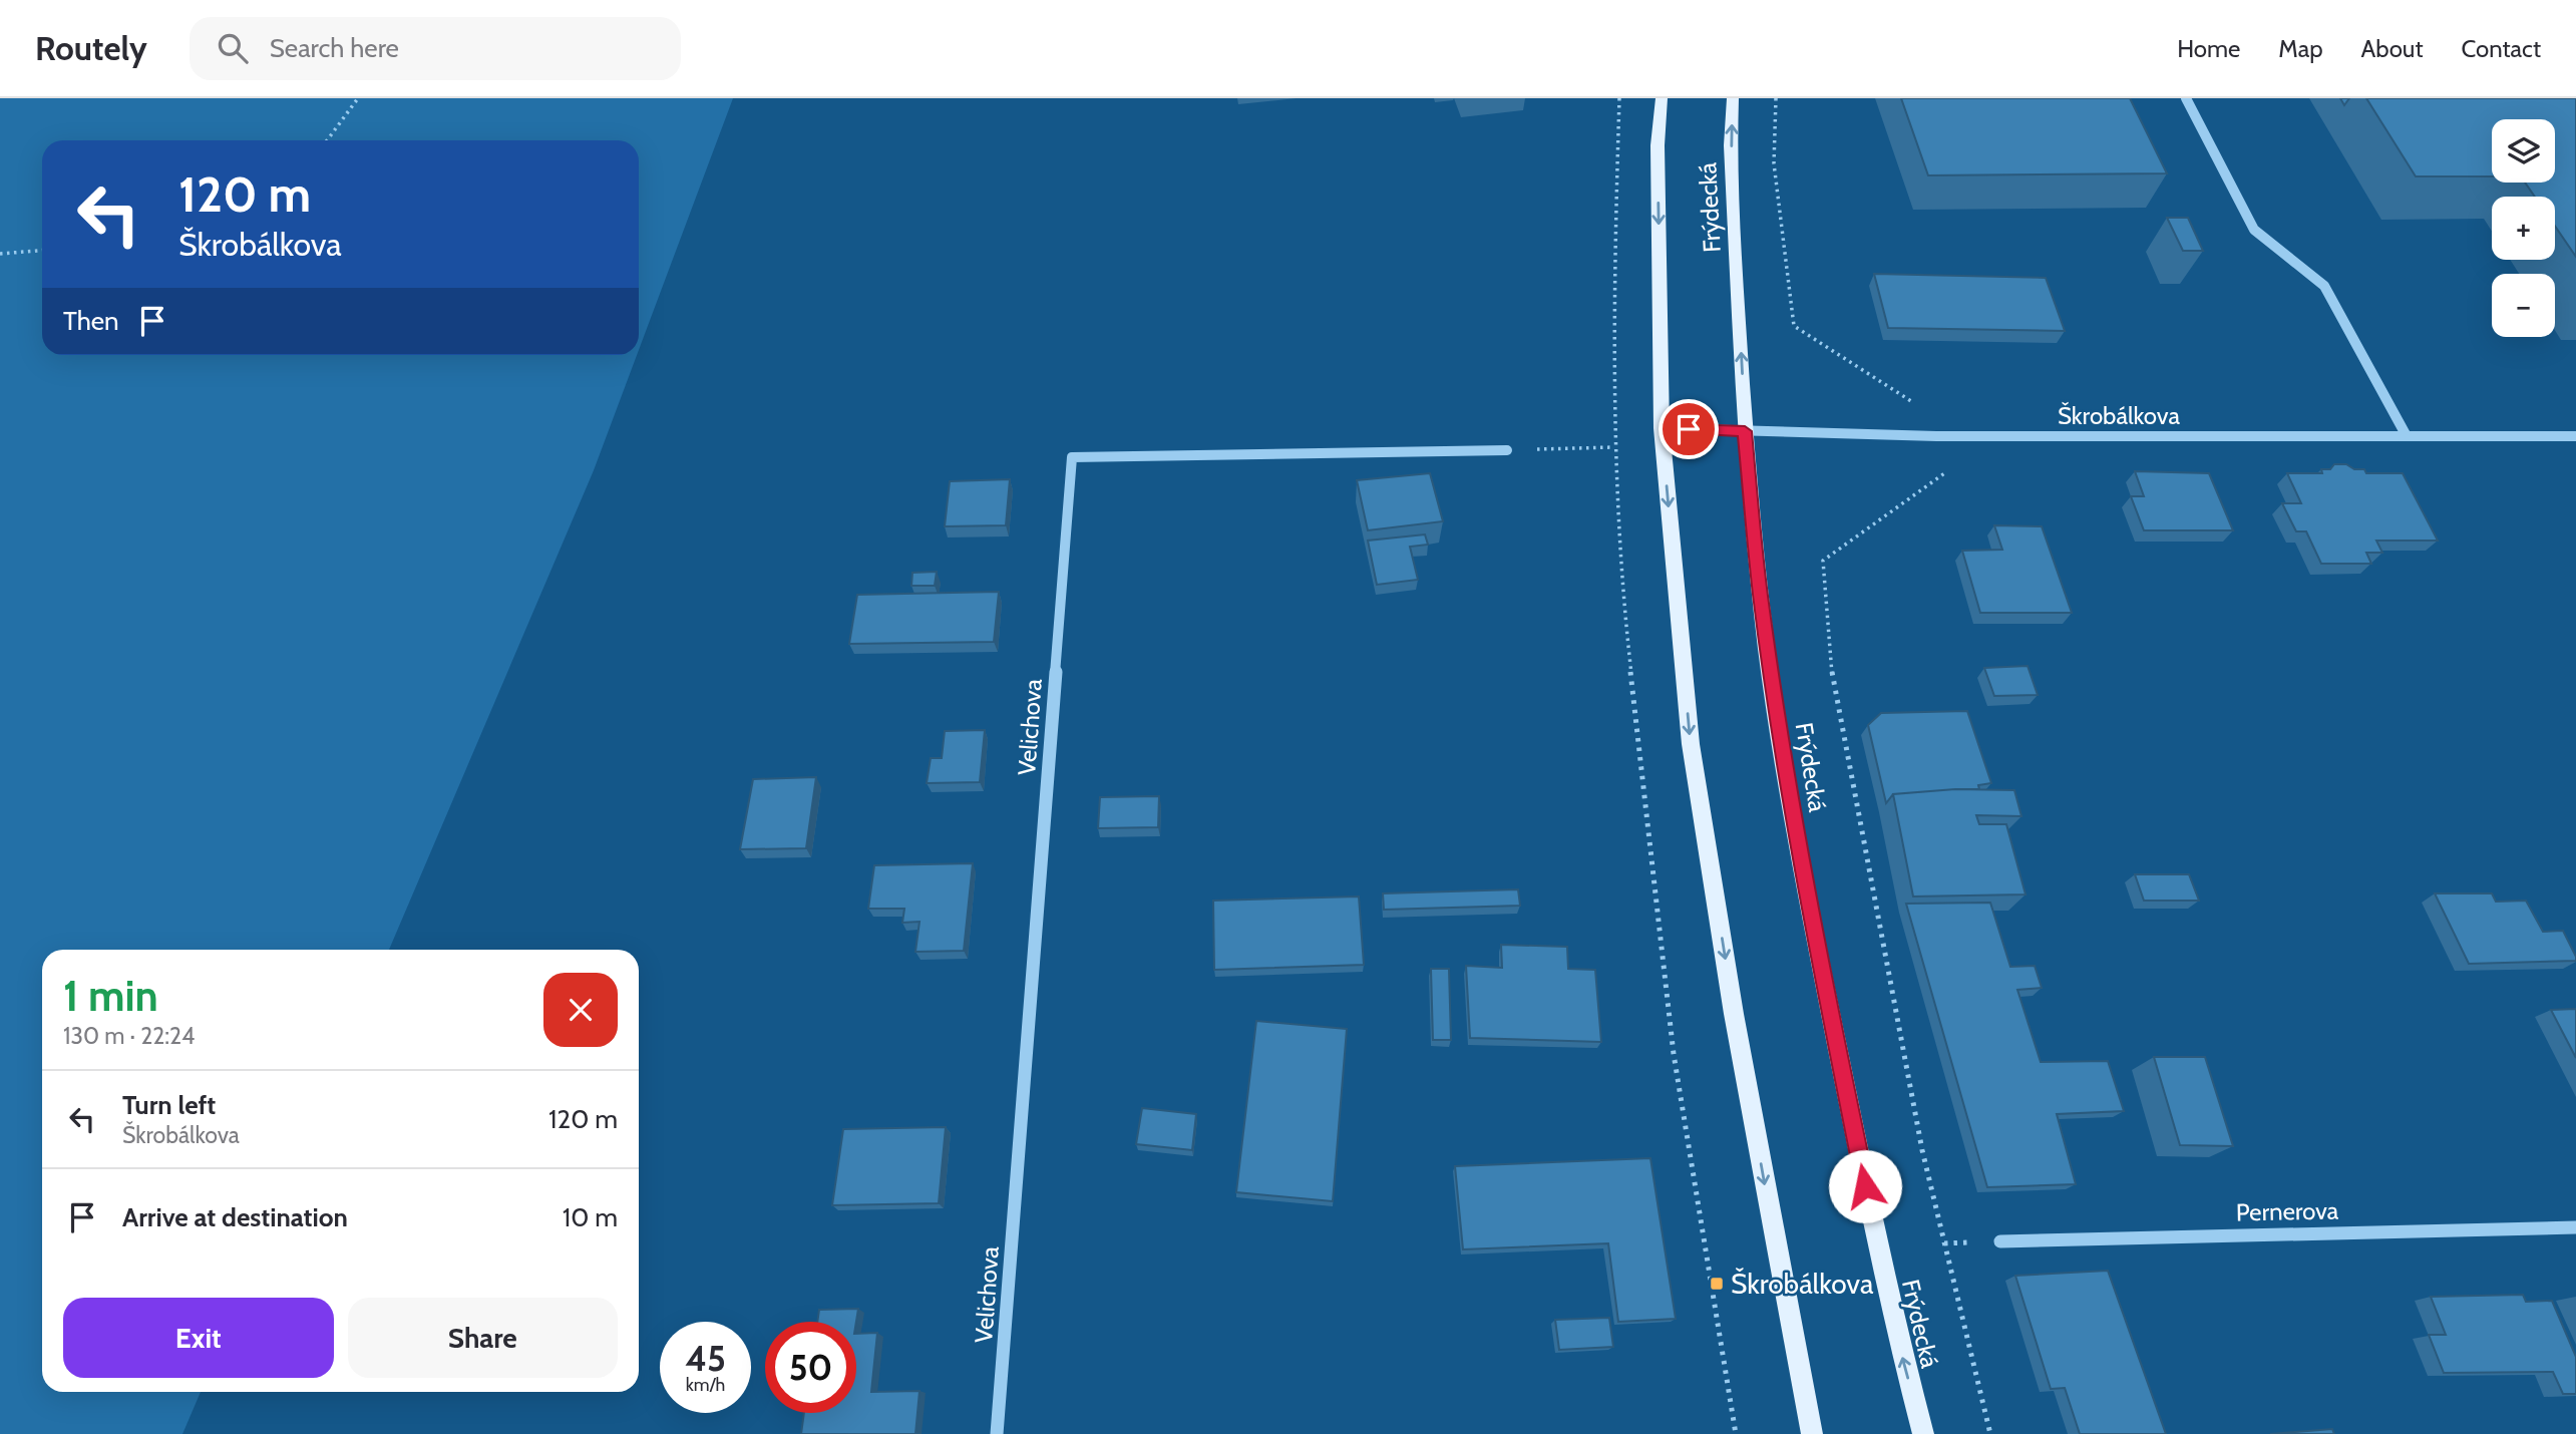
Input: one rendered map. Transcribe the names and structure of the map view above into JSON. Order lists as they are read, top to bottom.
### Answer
{
  "streets": {
    "main road": ["Frýdecká"],
    "street": ["Škrobálkova", "Velichova", "Pernerova"]
  },
  "crossings": [
    ["Frýdecká", "Škrobálkova"]
  ],
  "places": {
    "transit": ["Škrobálkova"]
  },
  "page": {
    "header": "Routely",
    "search": "Search here",
    "nav": [
      "Home",
      "Map",
      "About",
      "Contact"
    ],
    "map_buttons": ["+", "−"],
    "turn": ["120 m", "Škrobálkova"],
    "then": "Then",
    "heading": ["1 min", "130 m · 22:24"],
    "list": [
      {
        "name": "Turn left",
        "note": "Škrobálkova",
        "value": "120 m"
      },
      {
        "name": "Arrive at destination",
        "value": "10 m"
      }
    ],
    "buttons": ["Exit", "Share"],
    "speed": "45 km/h",
    "limit": "50"
  }
}
